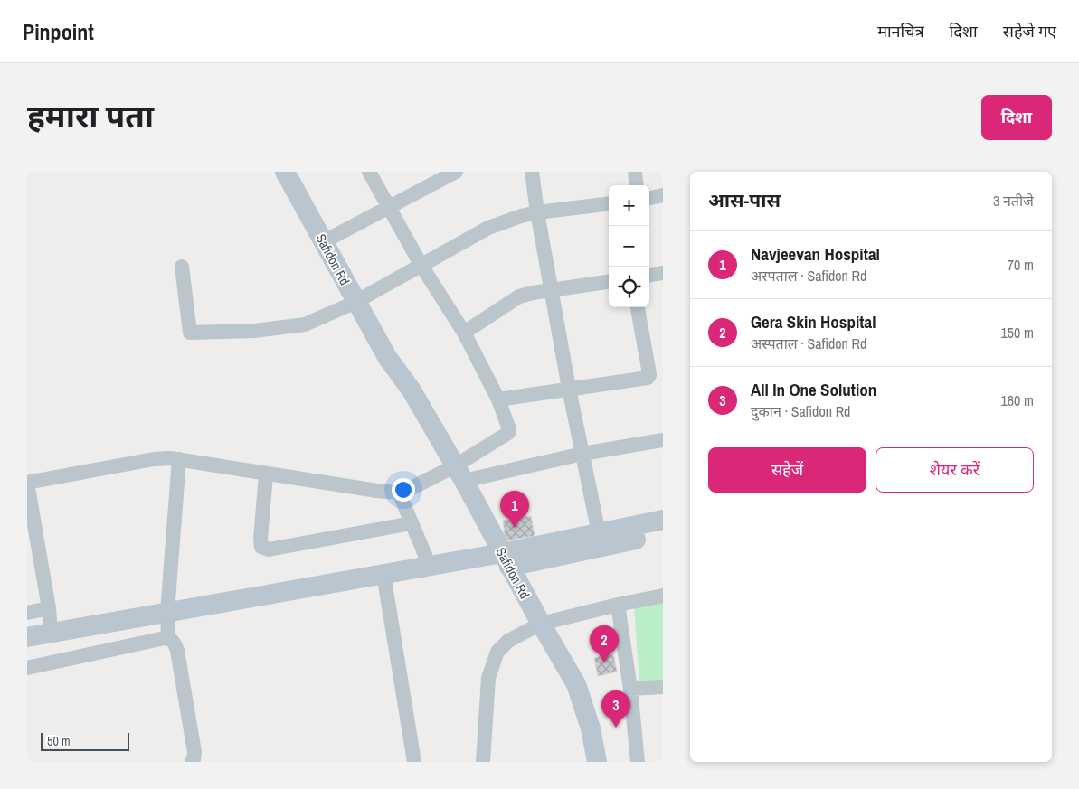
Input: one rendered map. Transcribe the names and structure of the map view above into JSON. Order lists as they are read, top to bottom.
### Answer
{
  "streets": {
    "street": ["Safidon Rd"]
  },
  "scale_bar": "50 m",
  "page": {
    "header": "Pinpoint",
    "nav": ["मानचित्र", "दिशा", "सहेजे गए"],
    "title": "हमारा पता",
    "buttons": [
      "दिशा",
      ["सहेजें", "शेयर करें"]
    ],
    "heading": ["आस-पास", "3 नतीजे"],
    "map_buttons": ["+", "−"],
    "list": [
      {
        "mark": "1",
        "name": "Navjeevan Hospital",
        "note": "अस्पताल · Safidon Rd",
        "value": "70 m"
      },
      {
        "mark": "2",
        "name": "Gera Skin Hospital",
        "note": "अस्पताल · Safidon Rd",
        "value": "150 m"
      },
      {
        "mark": "3",
        "name": "All In One Solution",
        "note": "दुकान · Safidon Rd",
        "value": "180 m"
      }
    ],
    "pins": ["1", "2", "3"],
    "scale": "50 m"
  }
}
